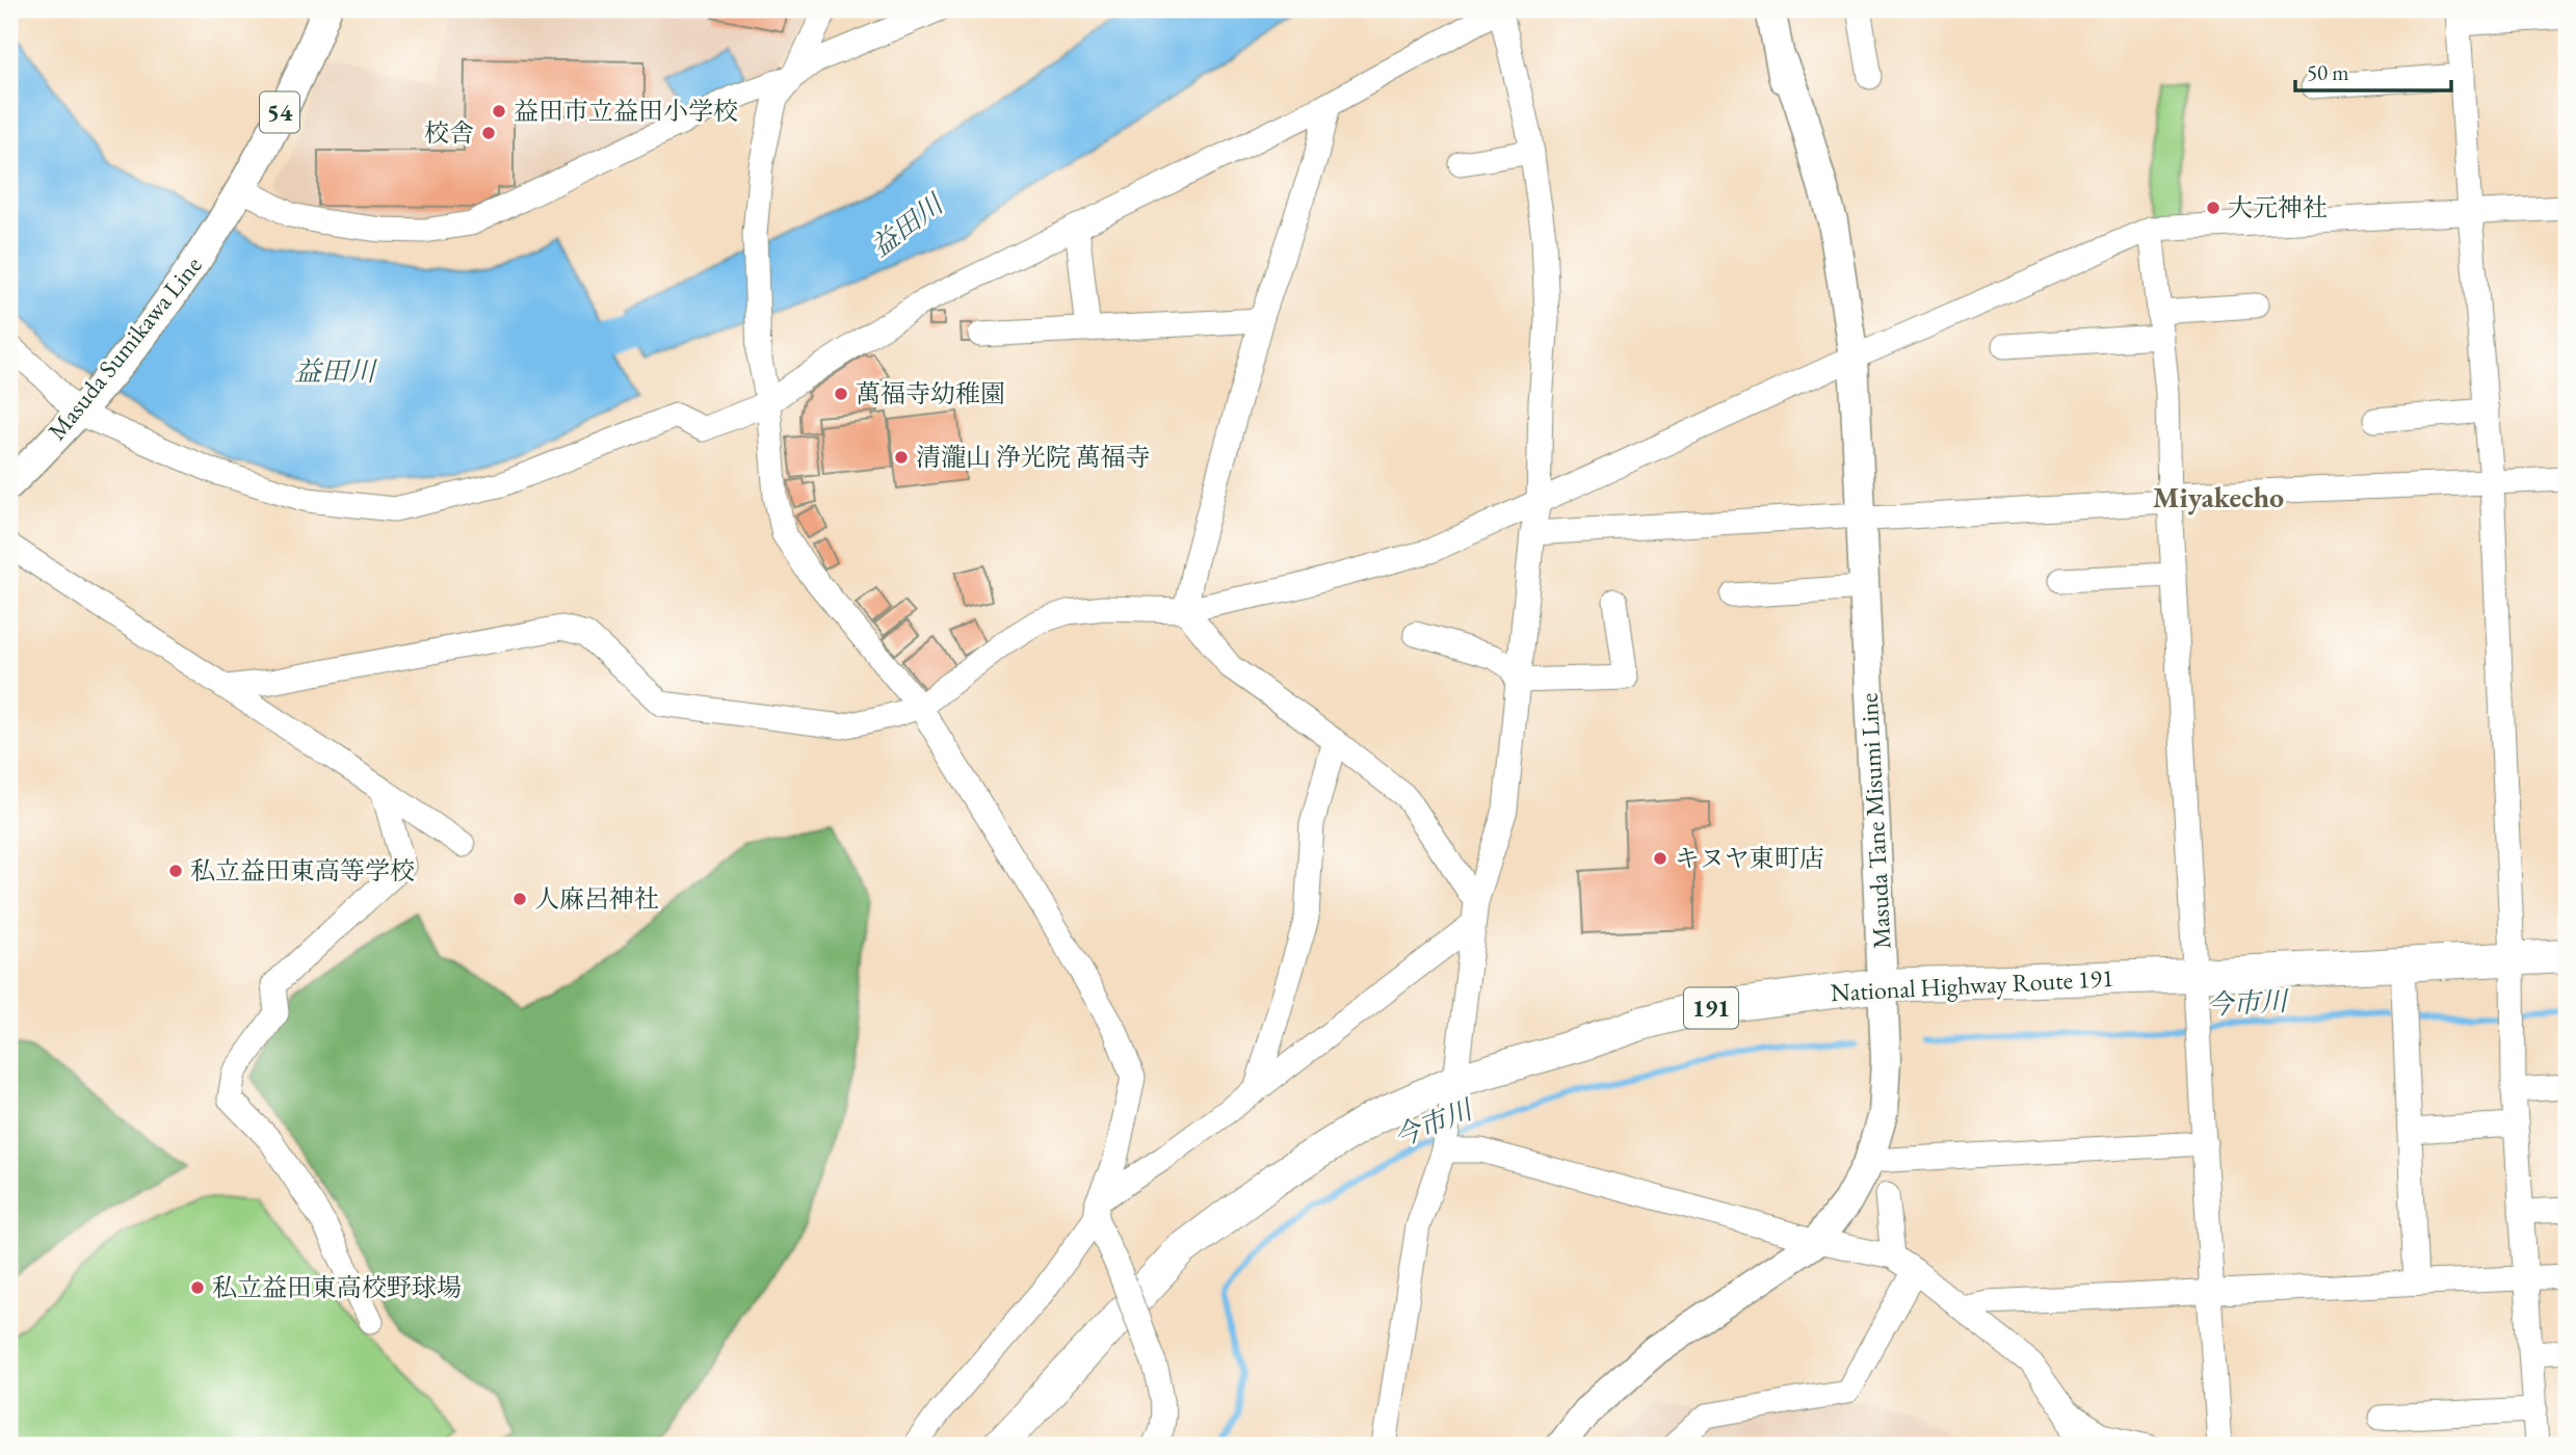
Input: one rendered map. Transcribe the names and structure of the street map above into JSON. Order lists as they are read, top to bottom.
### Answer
{
  "streets": {
    "highway": ["National Highway Route 191", "191"],
    "main road": ["54", "Masuda Sumikawa Line", "Masuda Tane Misumi Line"]
  },
  "crossings": [
    ["Masuda Tane Misumi Line", "National Highway Route 191"]
  ],
  "districts": ["Miyakecho"],
  "water": ["益田川", "今市川"],
  "places": [
    "益田市立益田小学校",
    "校舎",
    "大元神社",
    "萬福寺幼稚園",
    "清瀧山 浄光院 萬福寺",
    "キヌヤ東町店",
    "私立益田東高等学校",
    "人麻呂神社",
    "私立益田東高校野球場"
  ],
  "scale_bar": "50 m"
}
